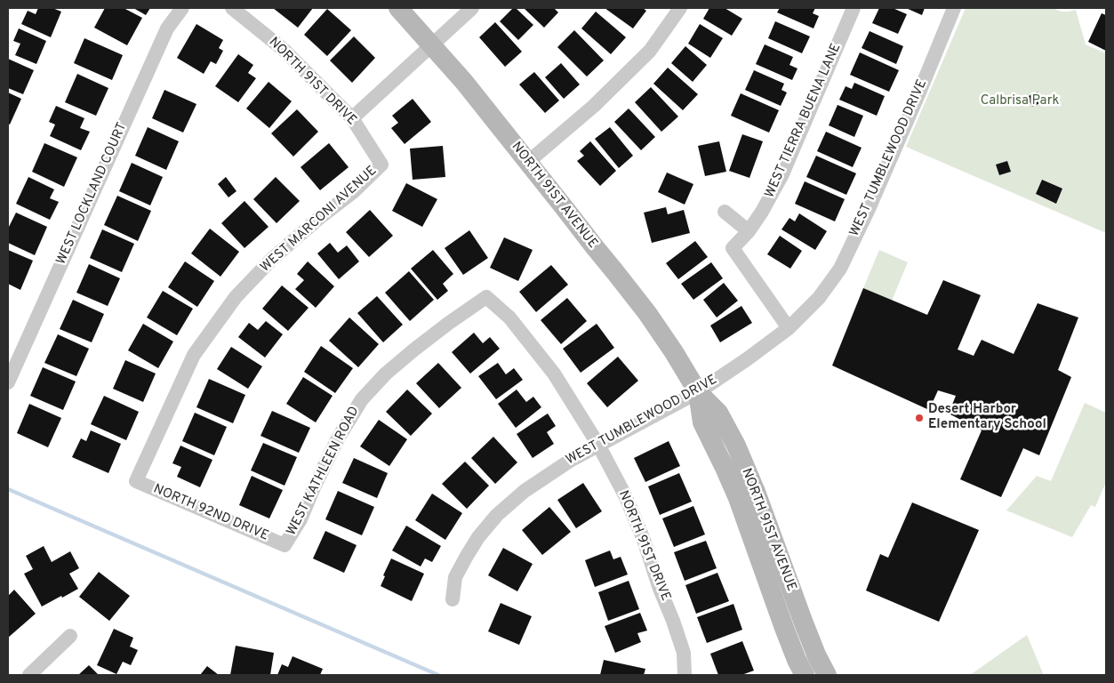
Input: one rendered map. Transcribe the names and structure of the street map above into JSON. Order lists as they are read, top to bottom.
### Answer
{
  "streets": {
    "main road": ["NORTH 91ST AVENUE"],
    "street": [
      "NORTH 91ST DRIVE",
      "WEST TIERRA BUENA LANE",
      "WEST TUMBLEWOOD DRIVE",
      "WEST LOCKLAND COURT",
      "WEST MARCONI AVENUE",
      "WEST KATHLEEN ROAD",
      "NORTH 92ND DRIVE"
    ]
  },
  "crossings": [
    ["NORTH 91ST DRIVE", "WEST TUMBLEWOOD DRIVE"],
    ["NORTH 91ST DRIVE", "WEST MARCONI AVENUE"],
    ["NORTH 91ST DRIVE", "WEST KATHLEEN ROAD"],
    ["WEST TIERRA BUENA LANE", "WEST TUMBLEWOOD DRIVE"],
    ["WEST TUMBLEWOOD DRIVE", "NORTH 91ST AVENUE"],
    ["WEST MARCONI AVENUE", "NORTH 92ND DRIVE"],
    ["WEST KATHLEEN ROAD", "NORTH 92ND DRIVE"]
  ],
  "parks": ["Calbrisa Park"],
  "places": ["Desert Harbor Elementary School"]
}
